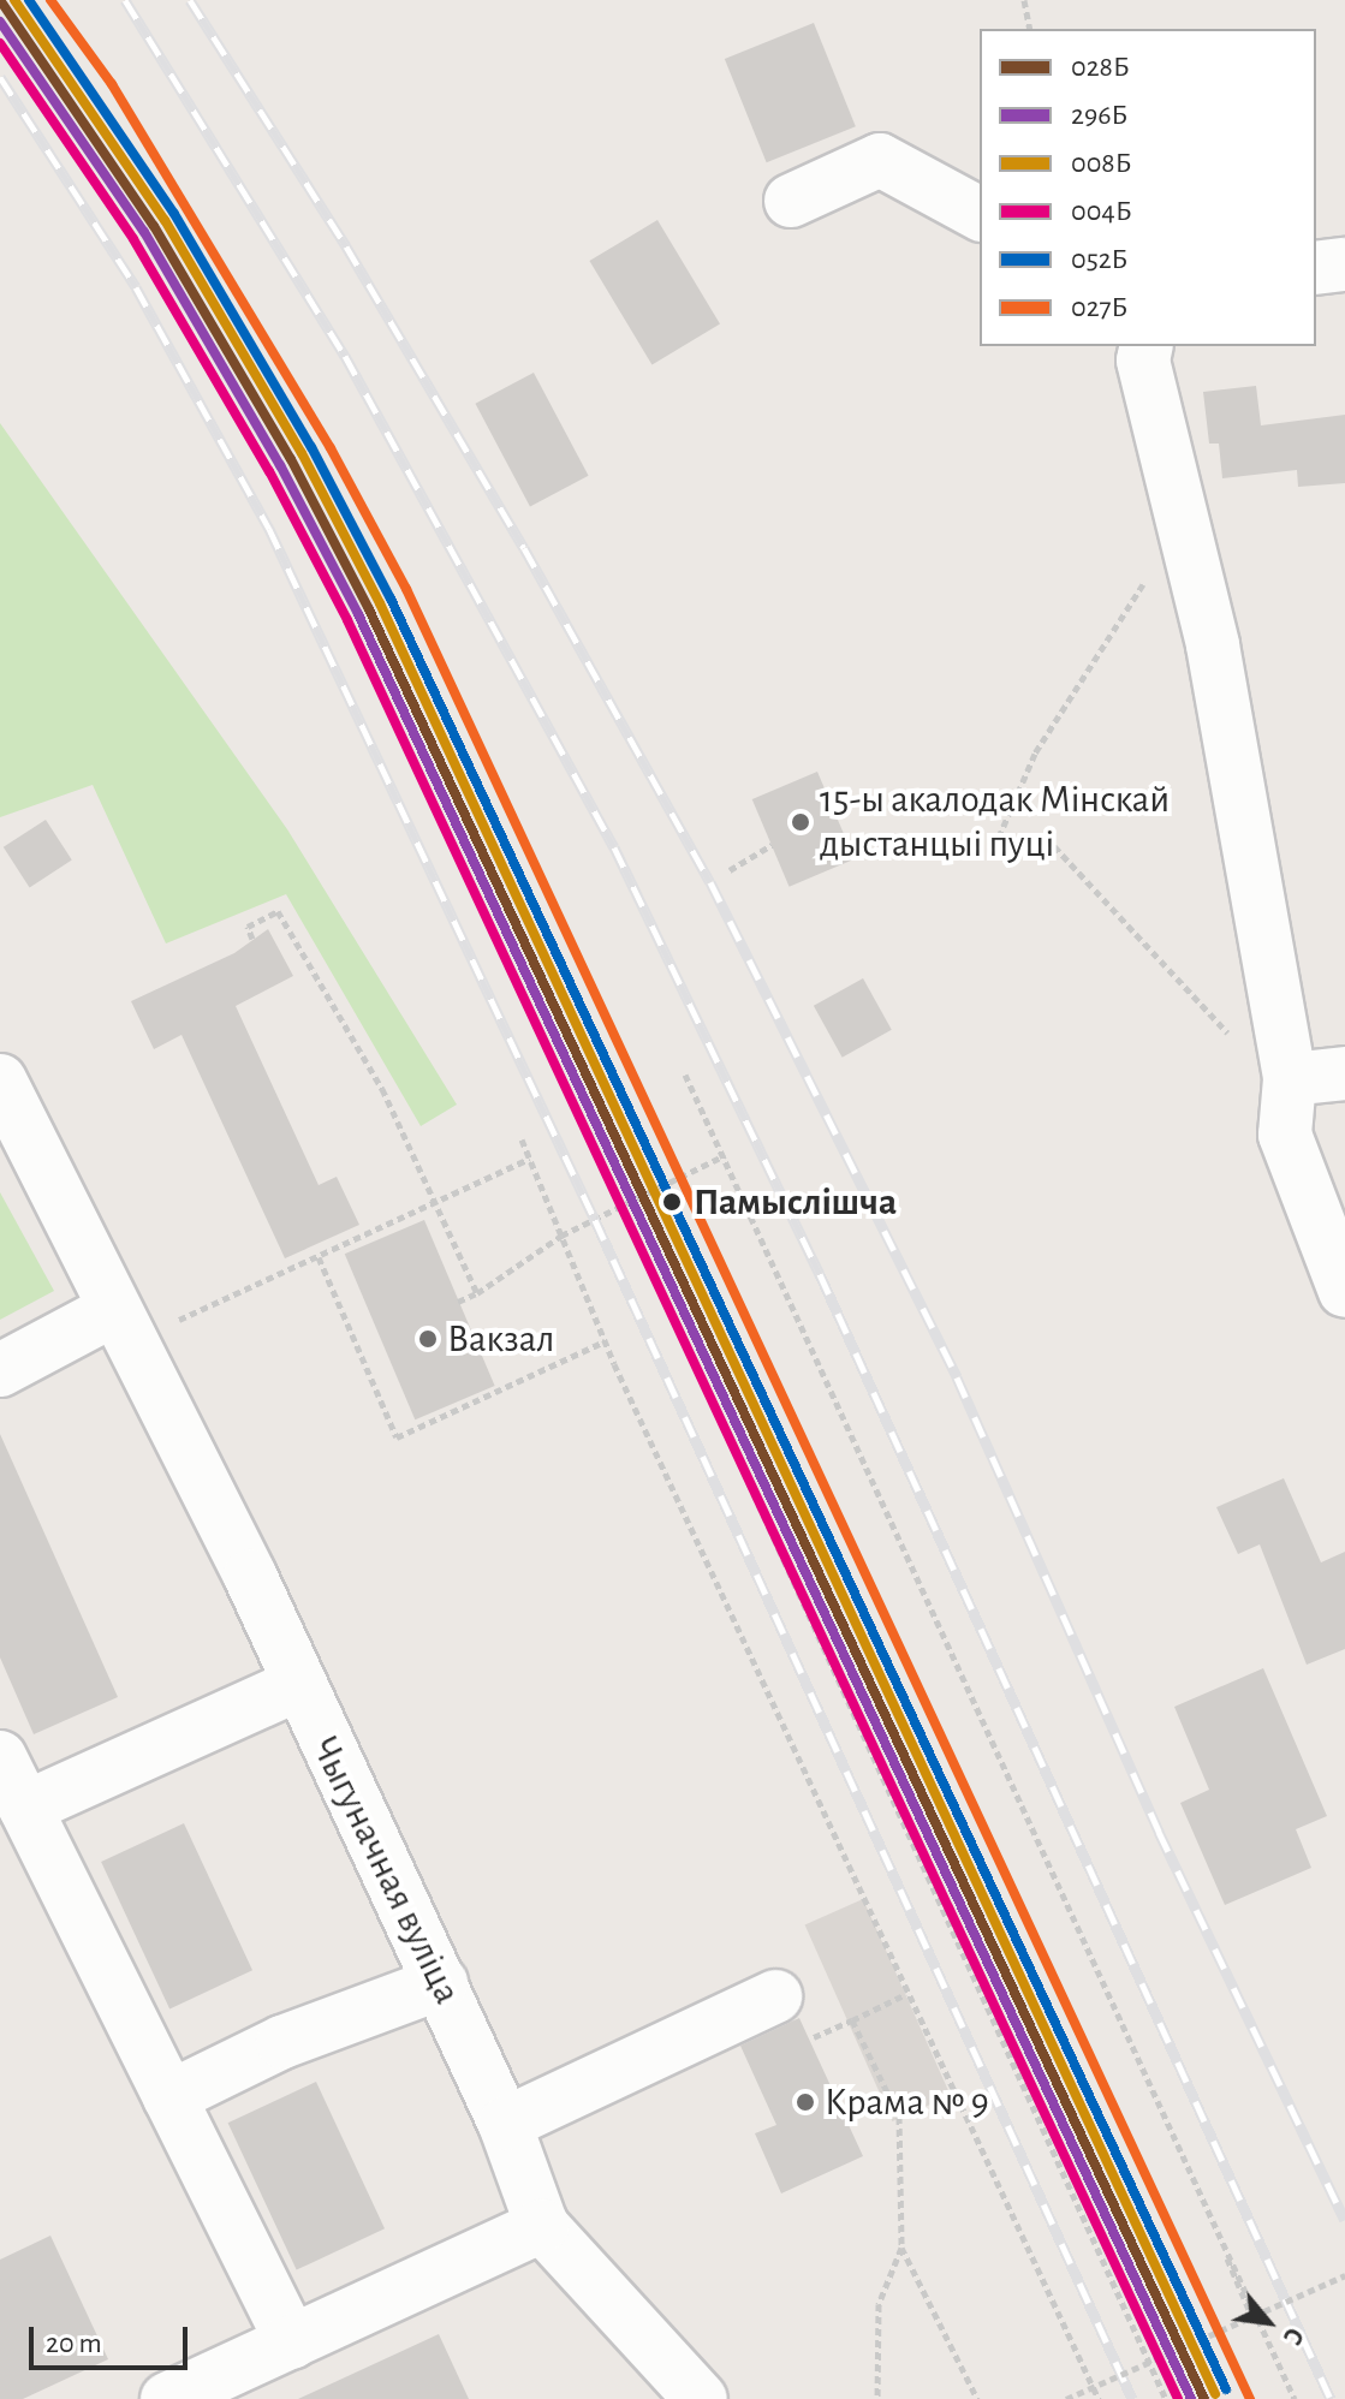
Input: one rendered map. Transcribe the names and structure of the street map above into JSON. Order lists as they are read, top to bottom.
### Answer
{
  "streets": {
    "street": ["Чыгуначная вуліца"]
  },
  "places": [
    "15-ы акалодак Мінскай дыстанцыі пуці",
    "Памыслішча",
    "Вакзал",
    "Крама № 9"
  ],
  "lines": [
    "transit line 028Б",
    "transit line 008Б",
    "transit line 052Б",
    "transit line 027Б",
    "transit line 296Б",
    "transit line 004Б"
  ],
  "legend": [
    "028Б",
    "296Б",
    "008Б",
    "004Б",
    "052Б",
    "027Б"
  ],
  "scale_bar": "20 m",
  "north": "bottom right"
}
